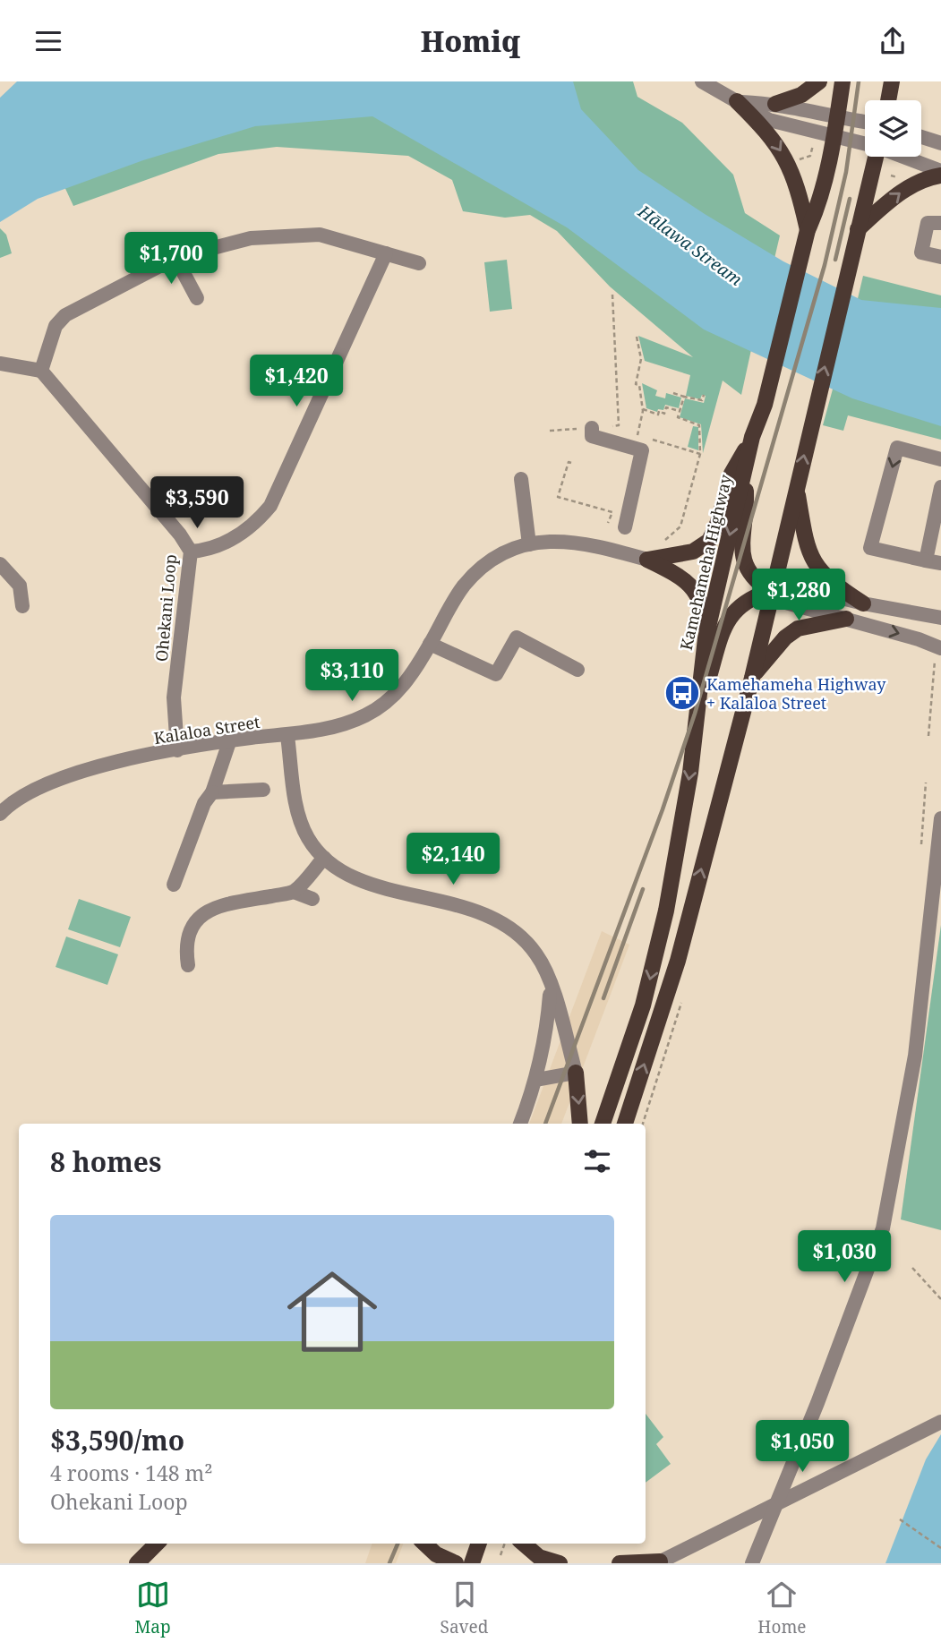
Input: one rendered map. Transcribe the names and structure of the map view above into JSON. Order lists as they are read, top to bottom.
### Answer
{
  "streets": {
    "main road": ["Kamehameha Highway"],
    "street": ["Ohekani Loop", "Kalaloa Street"]
  },
  "crossings": [
    ["Ohekani Loop", "Kalaloa Street"]
  ],
  "water": ["Hālawa Stream"],
  "places": {
    "bus stop": ["Kamehameha Highway + Kalaloa Street"]
  },
  "page": {
    "header": "Homiq",
    "price": [
      "$1,700",
      "$1,420",
      "$3,590",
      "$1,280",
      "$3,110",
      "$2,140",
      "$1,030",
      "$1,050"
    ],
    "heading": "8 homes",
    "list": [
      {
        "name": "$3,590/mo",
        "note": "4 rooms · 148 m² · Ohekani Loop"
      }
    ],
    "tabs": ["Map", "Saved", "Home"]
  }
}
